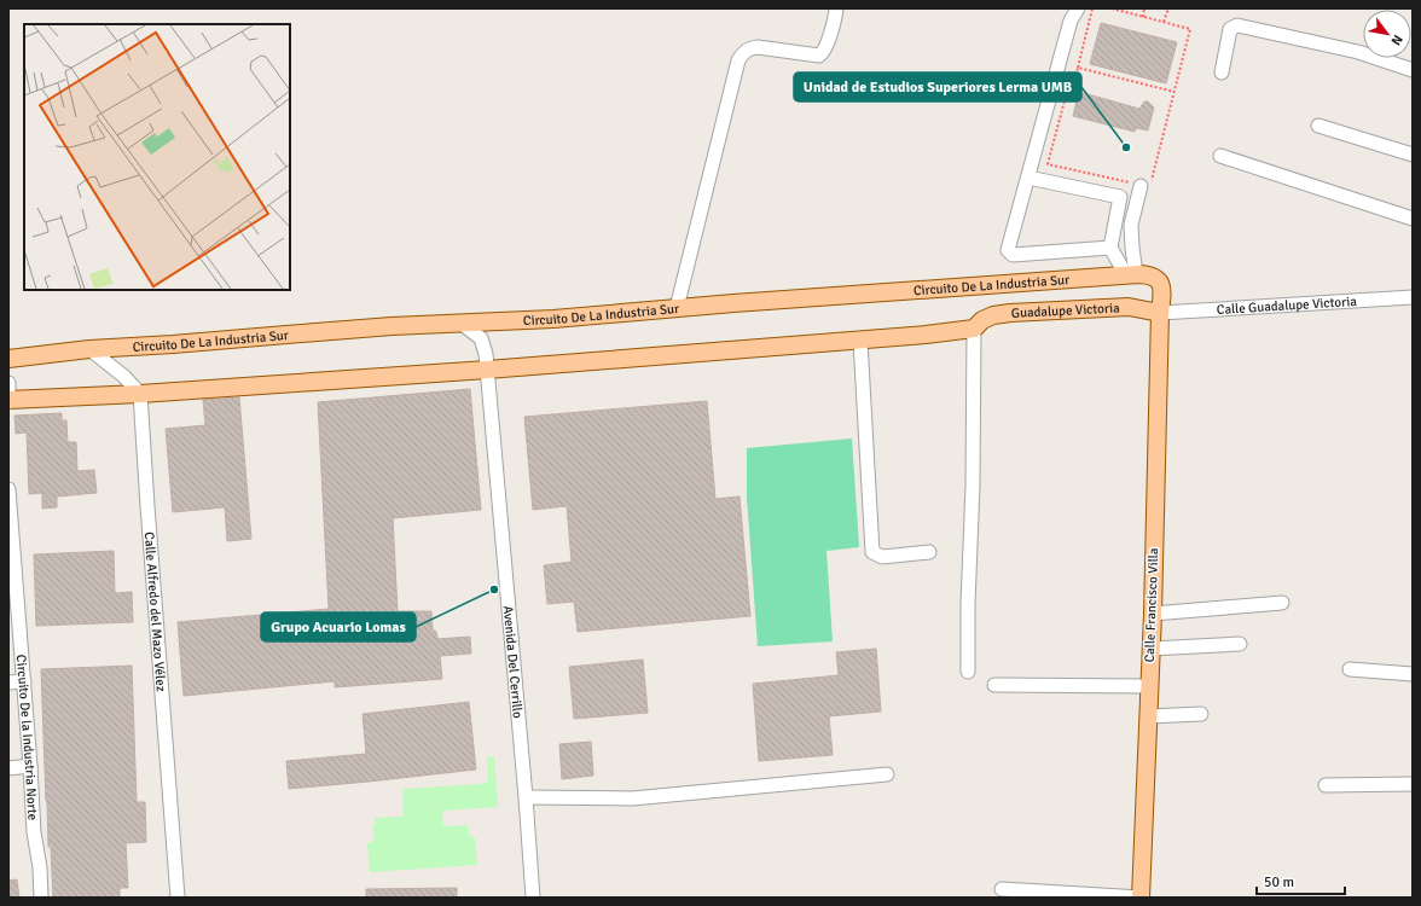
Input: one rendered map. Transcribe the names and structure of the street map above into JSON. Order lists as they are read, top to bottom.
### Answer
{
  "streets": {
    "main road": ["Circuito De La Industria Sur", "Guadalupe Victoria", "Calle Francisco Villa"],
    "street": [
      "Calle Guadalupe Victoria",
      "Calle Alfredo del Mazo Vélez",
      "Avenida Del Cerrillo",
      "Circuito De la Industria Norte"
    ]
  },
  "crossings": [
    ["Circuito De La Industria Sur", "Calle Guadalupe Victoria"],
    ["Circuito De La Industria Sur", "Guadalupe Victoria"],
    ["Circuito De La Industria Sur", "Calle Francisco Villa"],
    ["Circuito De La Industria Sur", "Avenida Del Cerrillo"],
    ["Calle Guadalupe Victoria", "Guadalupe Victoria"],
    ["Calle Guadalupe Victoria", "Calle Francisco Villa"],
    ["Guadalupe Victoria", "Calle Francisco Villa"]
  ],
  "places": ["Unidad de Estudios Superiores Lerma UMB", "Grupo Acuario Lomas"],
  "scale_bar": "50 m",
  "north": "bottom right"
}
